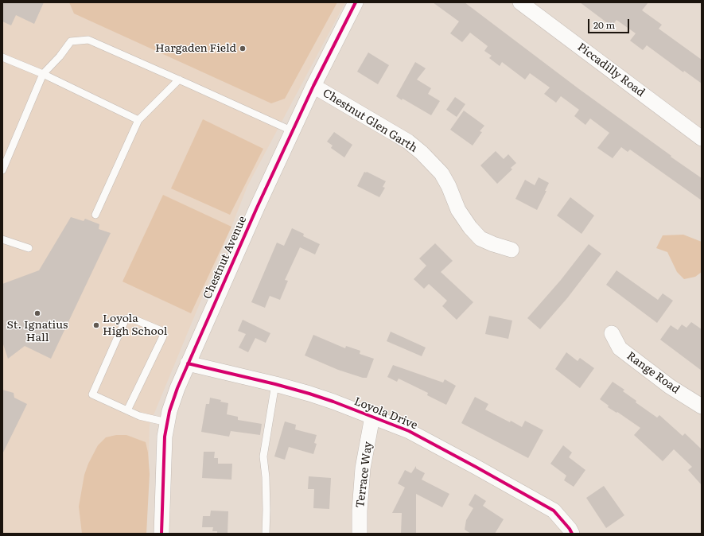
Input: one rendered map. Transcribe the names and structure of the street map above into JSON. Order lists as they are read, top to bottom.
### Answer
{
  "streets": {
    "street": [
      "Piccadilly Road",
      "Chestnut Glen Garth",
      "Chestnut Avenue",
      "Range Road",
      "Loyola Drive",
      "Terrace Way"
    ]
  },
  "crossings": [
    ["Chestnut Glen Garth", "Chestnut Avenue"],
    ["Chestnut Avenue", "Loyola Drive"],
    ["Loyola Drive", "Terrace Way"]
  ],
  "places": ["Hargaden Field", "St. Ignatius Hall", "Loyola High School"],
  "scale_bar": "20 m"
}
